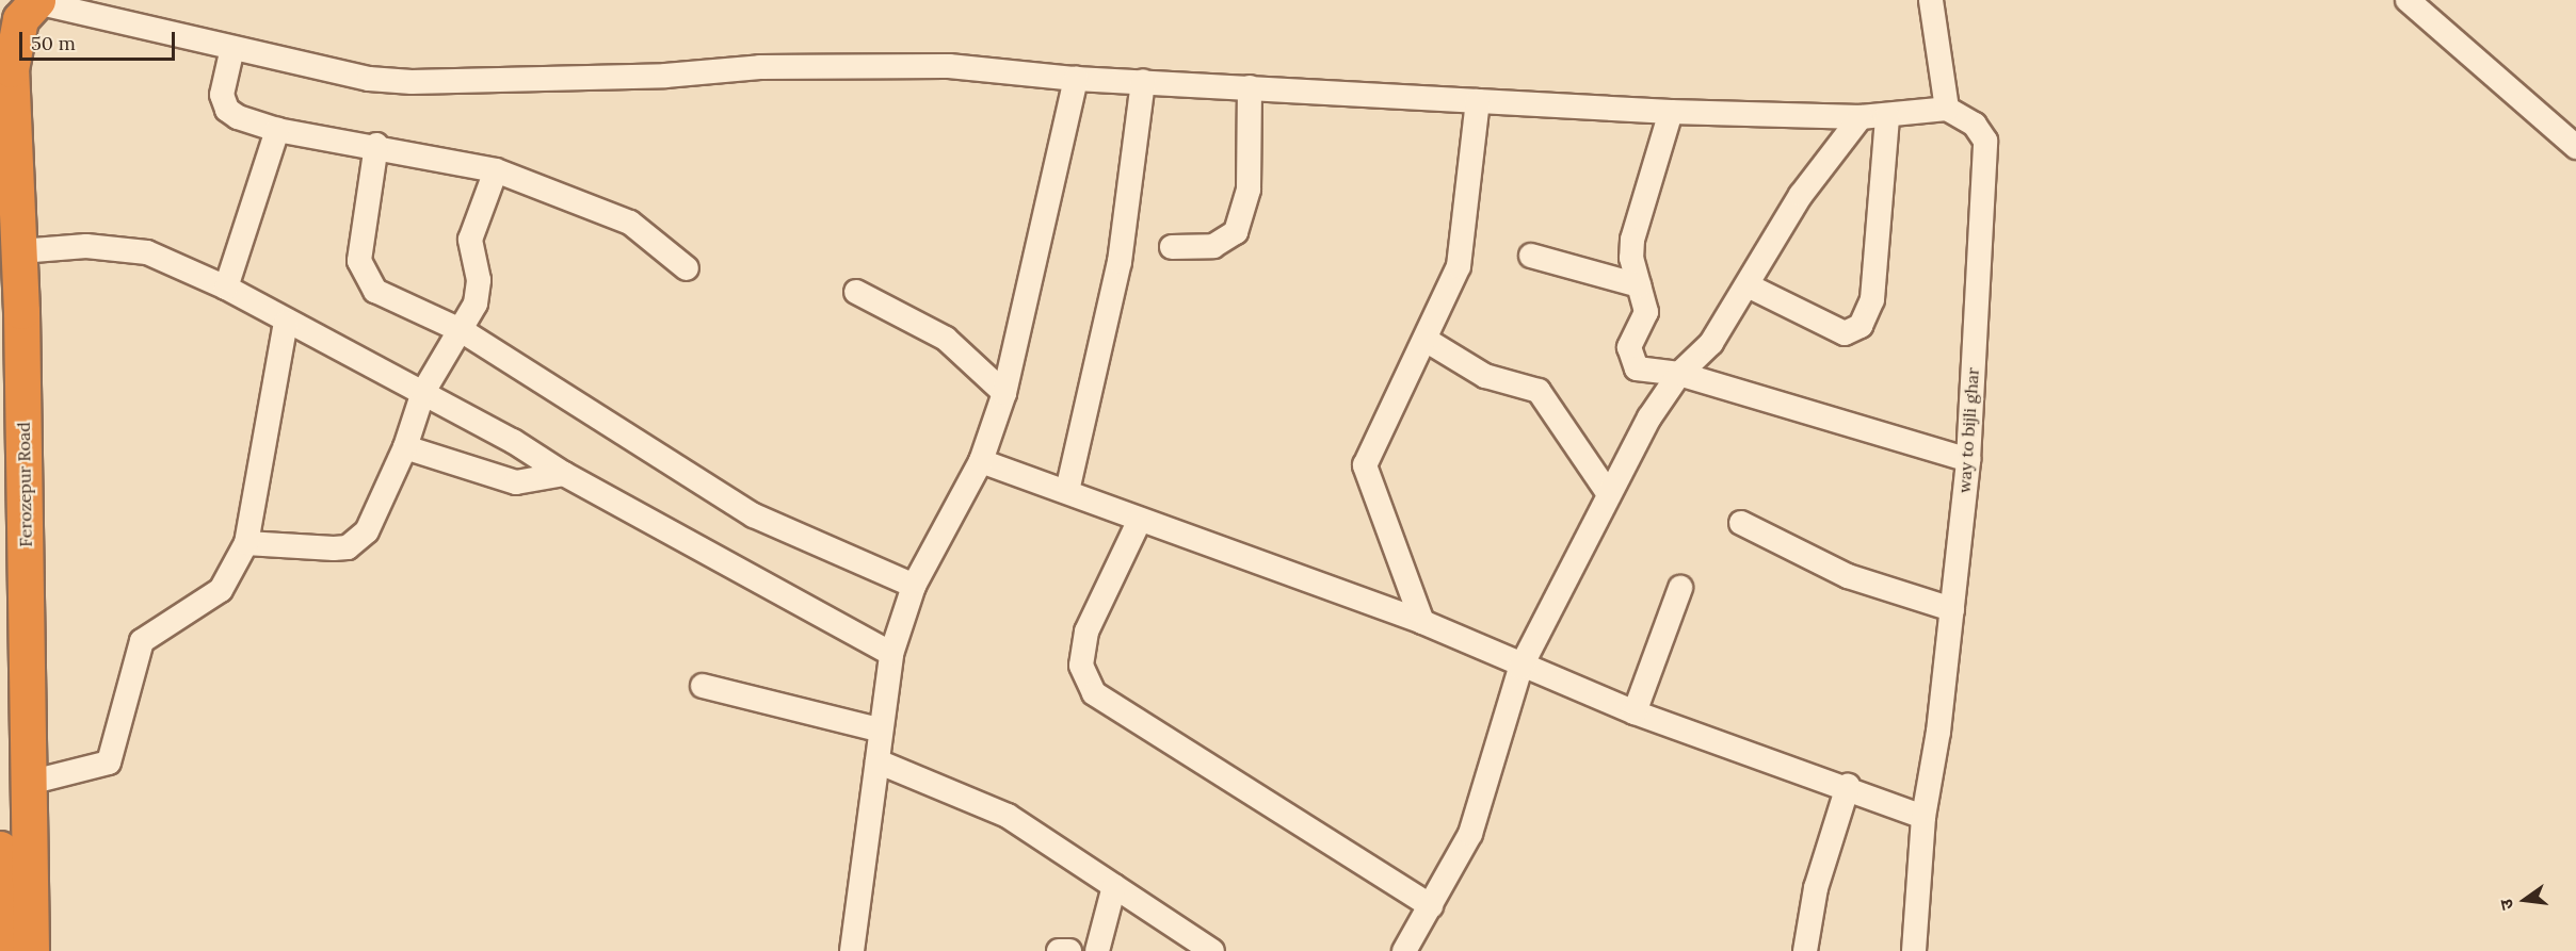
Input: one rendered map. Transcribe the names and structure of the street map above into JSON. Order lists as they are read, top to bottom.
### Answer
{
  "streets": {
    "highway": ["Ferozepur Road"],
    "street": ["way to bijli ghar"]
  },
  "scale_bar": "50 m",
  "north": "left"
}
